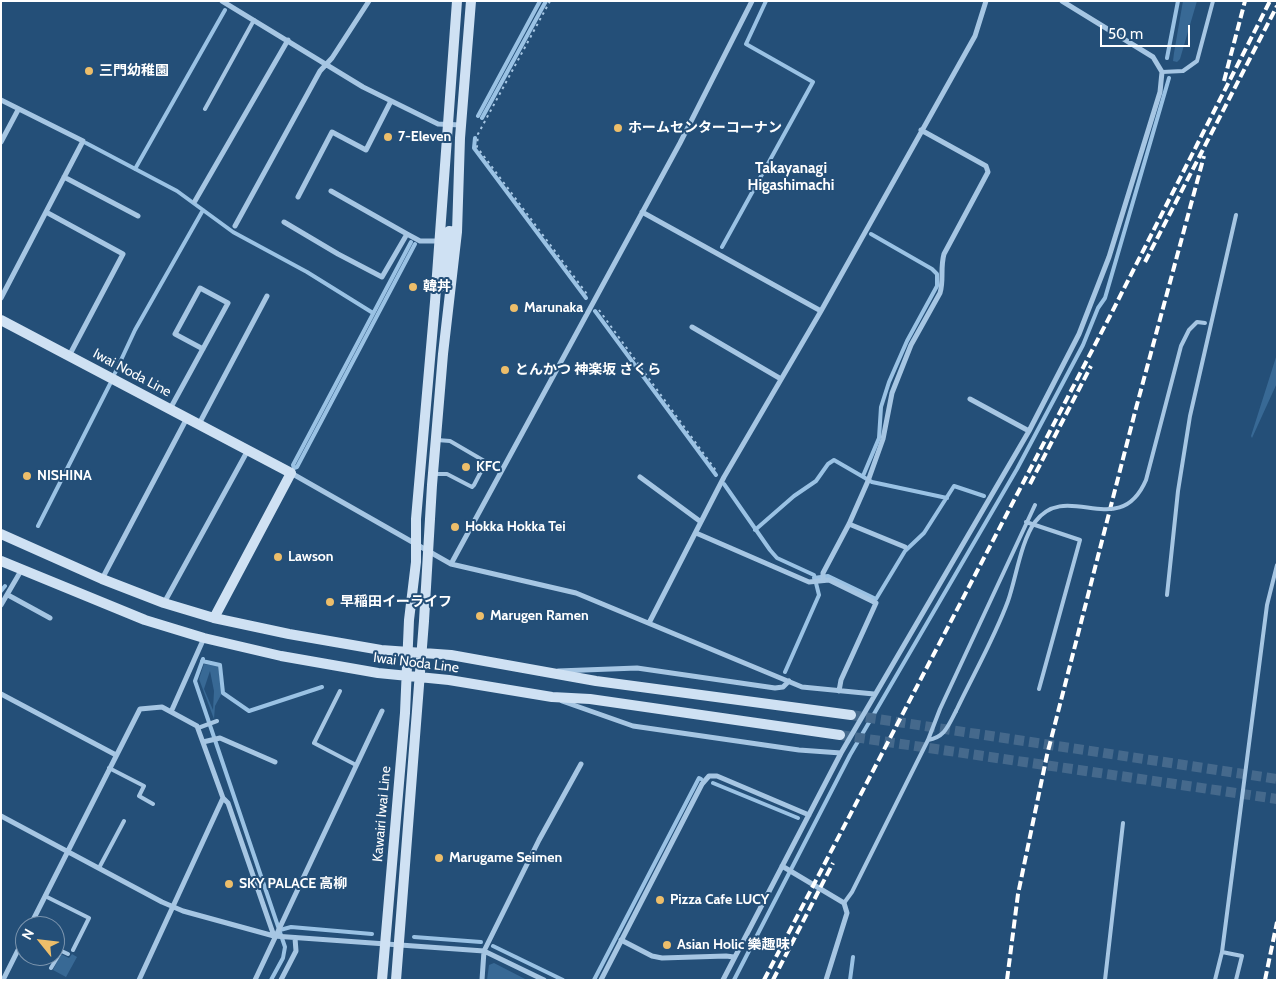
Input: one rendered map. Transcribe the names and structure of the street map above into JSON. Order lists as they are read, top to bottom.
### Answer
{
  "streets": {
    "main road": ["Iwai Noda Line", "Kawairi Iwai Line"]
  },
  "crossings": [
    ["Iwai Noda Line", "Kawairi Iwai Line"]
  ],
  "districts": ["Takayanagi Higashimachi"],
  "places": [
    "三門幼稚園",
    "ホームセンターコーナン",
    "7-Eleven",
    "韓丼",
    "Marunaka",
    "とんかつ 神楽坂 さくら",
    "KFC",
    "NISHINA",
    "Hokka Hokka Tei",
    "Lawson",
    "早稲田イーライフ",
    "Marugen Ramen",
    "Marugame Seimen",
    "SKY PALACE 高柳",
    "Pizza Cafe LUCY",
    "Asian Holic 樂趣味"
  ],
  "scale_bar": "50 m",
  "north": "top left"
}
